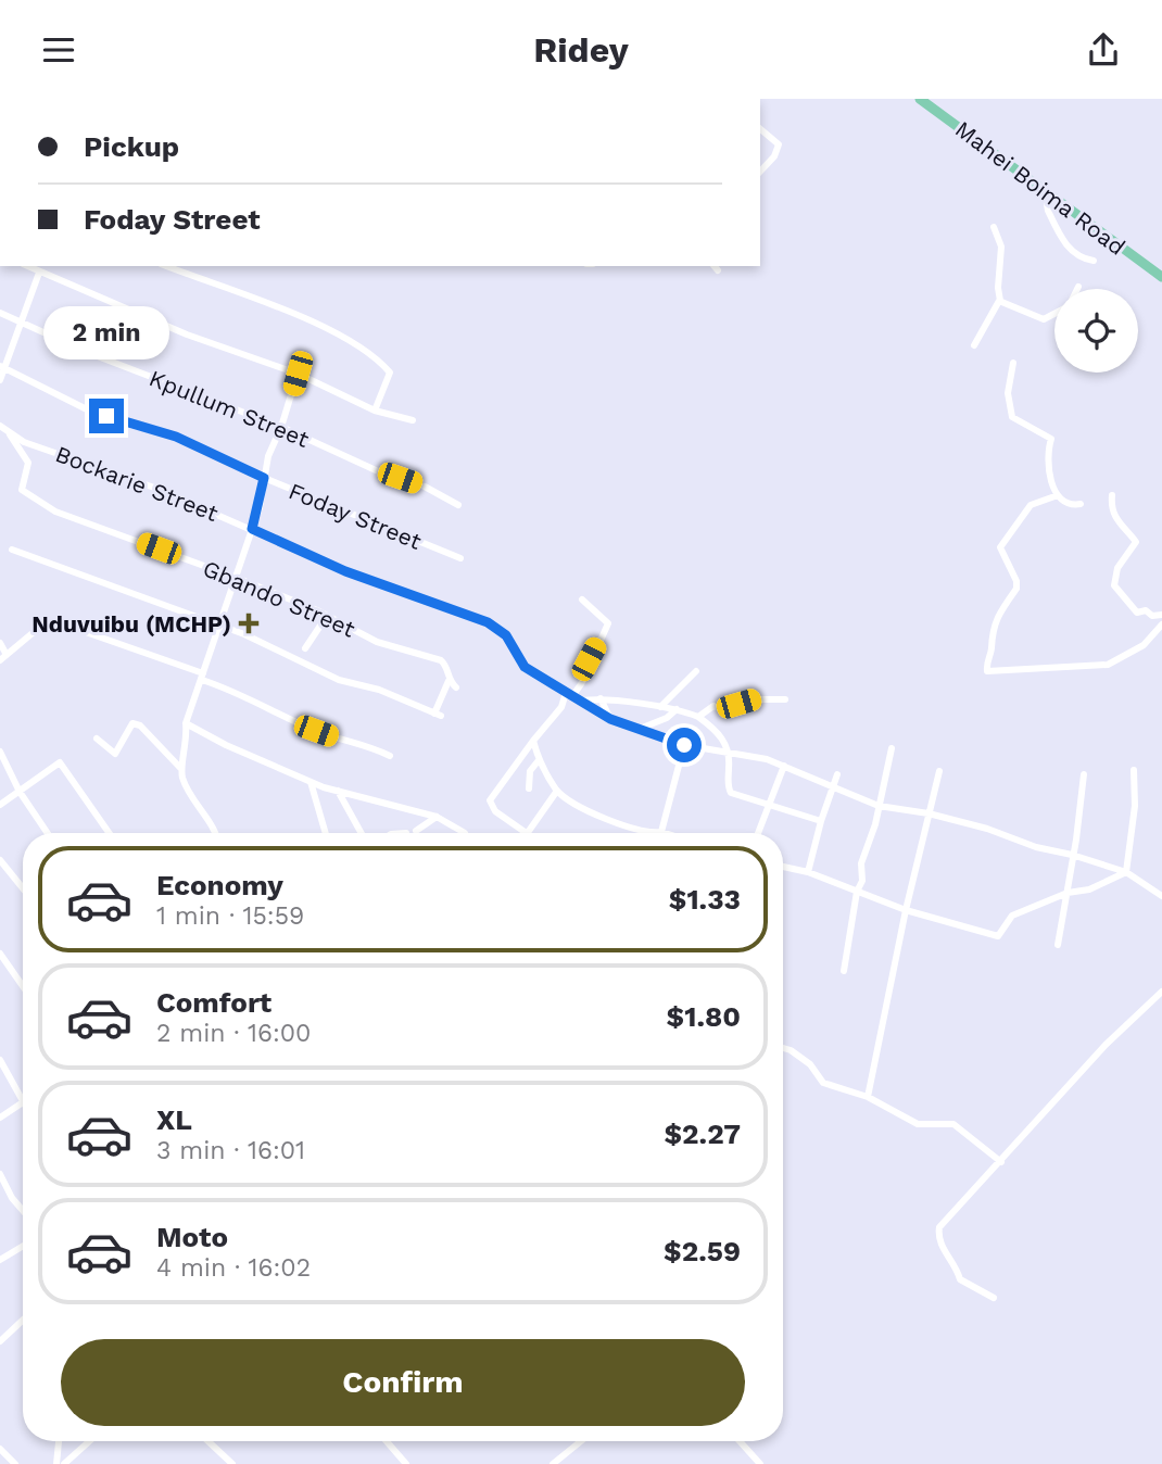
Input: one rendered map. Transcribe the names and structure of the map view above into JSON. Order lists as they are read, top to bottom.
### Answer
{
  "streets": {
    "main road": ["Mahei Boima Road"],
    "street": [
      "Kpullum Street",
      "Bockarie Street",
      "Foday Street",
      "Gbando Street"
    ]
  },
  "crossings": [
    ["Bockarie Street", "Gbando Street"]
  ],
  "places": {
    "health": ["Nduvuibu (MCHP)"]
  },
  "page": {
    "header": "Ridey",
    "banner": ["Pickup", "Foday Street"],
    "bubble": "2 min",
    "list": [
      {
        "name": "Economy",
        "note": "1 min · 15:59",
        "value": "$1.33"
      },
      {
        "name": "Comfort",
        "note": "2 min · 16:00",
        "value": "$1.80"
      },
      {
        "name": "XL",
        "note": "3 min · 16:01",
        "value": "$2.27"
      },
      {
        "name": "Moto",
        "note": "4 min · 16:02",
        "value": "$2.59"
      }
    ],
    "buttons": "Confirm"
  }
}
